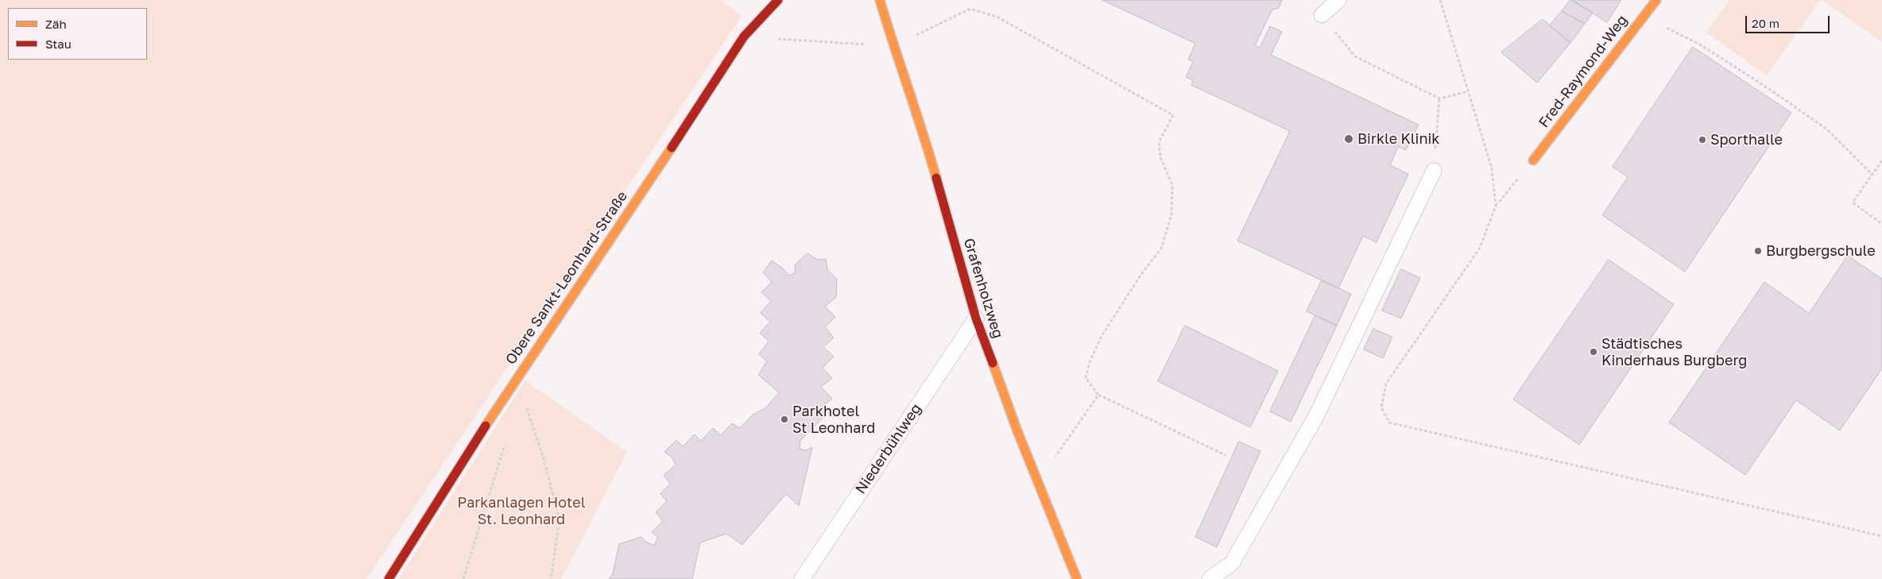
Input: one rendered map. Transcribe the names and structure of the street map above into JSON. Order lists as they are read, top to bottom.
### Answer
{
  "streets": {
    "street": ["Fred-Raymond-Weg", "Obere Sankt-Leonhard-Straße", "Grafenholzweg"],
    "lane": ["Niederbühlweg"]
  },
  "crossings": [
    ["Grafenholzweg", "Niederbühlweg"]
  ],
  "parks": ["Parkanlagen Hotel St. Leonhard"],
  "places": [
    "Birkle Klinik",
    "Sporthalle",
    "Burgbergschule",
    "Städtisches Kinderhaus Burgberg",
    "Parkhotel St Leonhard"
  ],
  "legend": ["Zäh", "Stau"],
  "scale_bar": "20 m"
}
